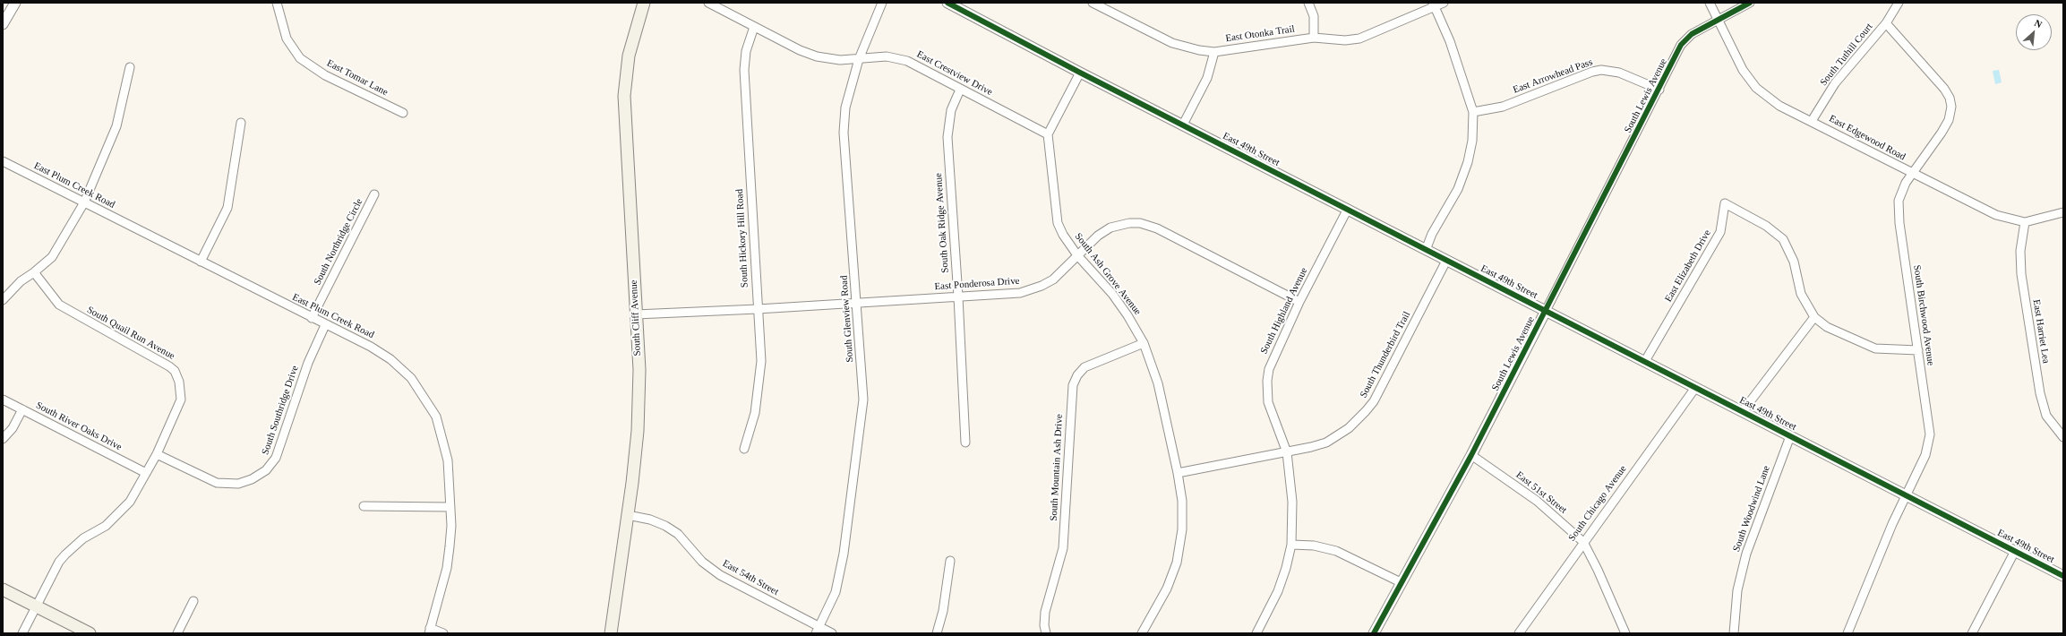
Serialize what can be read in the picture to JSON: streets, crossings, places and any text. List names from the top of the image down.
{
  "streets": {
    "main road": ["South Cliff Avenue"],
    "street": [
      "East Otonka Trail",
      "South Tuthill Court",
      "East Crestview Drive",
      "East Arrowhead Pass",
      "East Tomar Lane",
      "South Lewis Avenue",
      "East Edgewood Road",
      "East 49th Street",
      "East Plum Creek Road",
      "South Oak Ridge Avenue",
      "South Hickory Hill Road",
      "South Northridge Circle",
      "East Elizabeth Drive",
      "South Ash Grove Avenue",
      "East Ponderosa Drive",
      "South Highland Avenue",
      "South Birchwood Avenue",
      "South Glenview Road",
      "East Harriet Lea",
      "South Quail Run Avenue",
      "South Thunderbird Trail",
      "South Southridge Drive",
      "South River Oaks Drive",
      "South Mountain Ash Drive",
      "East 51st Street",
      "South Chicago Avenue",
      "South Woodwind Lane",
      "East 54th Street"
    ]
  },
  "crossings": [
    ["South Tuthill Court", "East Edgewood Road"],
    ["South Tuthill Court", "South Birchwood Avenue"],
    ["East Crestview Drive", "South Oak Ridge Avenue"],
    ["East Crestview Drive", "South Hickory Hill Road"],
    ["East Crestview Drive", "South Ash Grove Avenue"],
    ["East Crestview Drive", "South Glenview Road"],
    ["East Arrowhead Pass", "South Lewis Avenue"],
    ["South Lewis Avenue", "East Edgewood Road"],
    ["South Lewis Avenue", "East 49th Street"],
    ["South Lewis Avenue", "East 51st Street"],
    ["East Edgewood Road", "South Birchwood Avenue"],
    ["East Edgewood Road", "East Harriet Lea"],
    ["East 49th Street", "East Elizabeth Drive"],
    ["East 49th Street", "South Highland Avenue"],
    ["East 49th Street", "South Birchwood Avenue"],
    ["East 49th Street", "South Thunderbird Trail"],
    ["East 49th Street", "South Chicago Avenue"],
    ["East 49th Street", "South Woodwind Lane"],
    ["East Plum Creek Road", "South Northridge Circle"],
    ["East Plum Creek Road", "South Southridge Drive"],
    ["South Oak Ridge Avenue", "East Ponderosa Drive"],
    ["South Hickory Hill Road", "East Ponderosa Drive"],
    ["East Elizabeth Drive", "South Birchwood Avenue"],
    ["South Ash Grove Avenue", "East Ponderosa Drive"],
    ["South Ash Grove Avenue", "South Thunderbird Trail"],
    ["South Ash Grove Avenue", "South Mountain Ash Drive"],
    ["East Ponderosa Drive", "South Highland Avenue"],
    ["East Ponderosa Drive", "South Cliff Avenue"],
    ["East Ponderosa Drive", "South Glenview Road"],
    ["South Highland Avenue", "South Thunderbird Trail"],
    ["South Cliff Avenue", "East 54th Street"],
    ["South Glenview Road", "East 54th Street"],
    ["South Quail Run Avenue", "South Southridge Drive"],
    ["South Quail Run Avenue", "South River Oaks Drive"],
    ["East 51st Street", "South Chicago Avenue"]
  ],
  "north": "top right"
}
